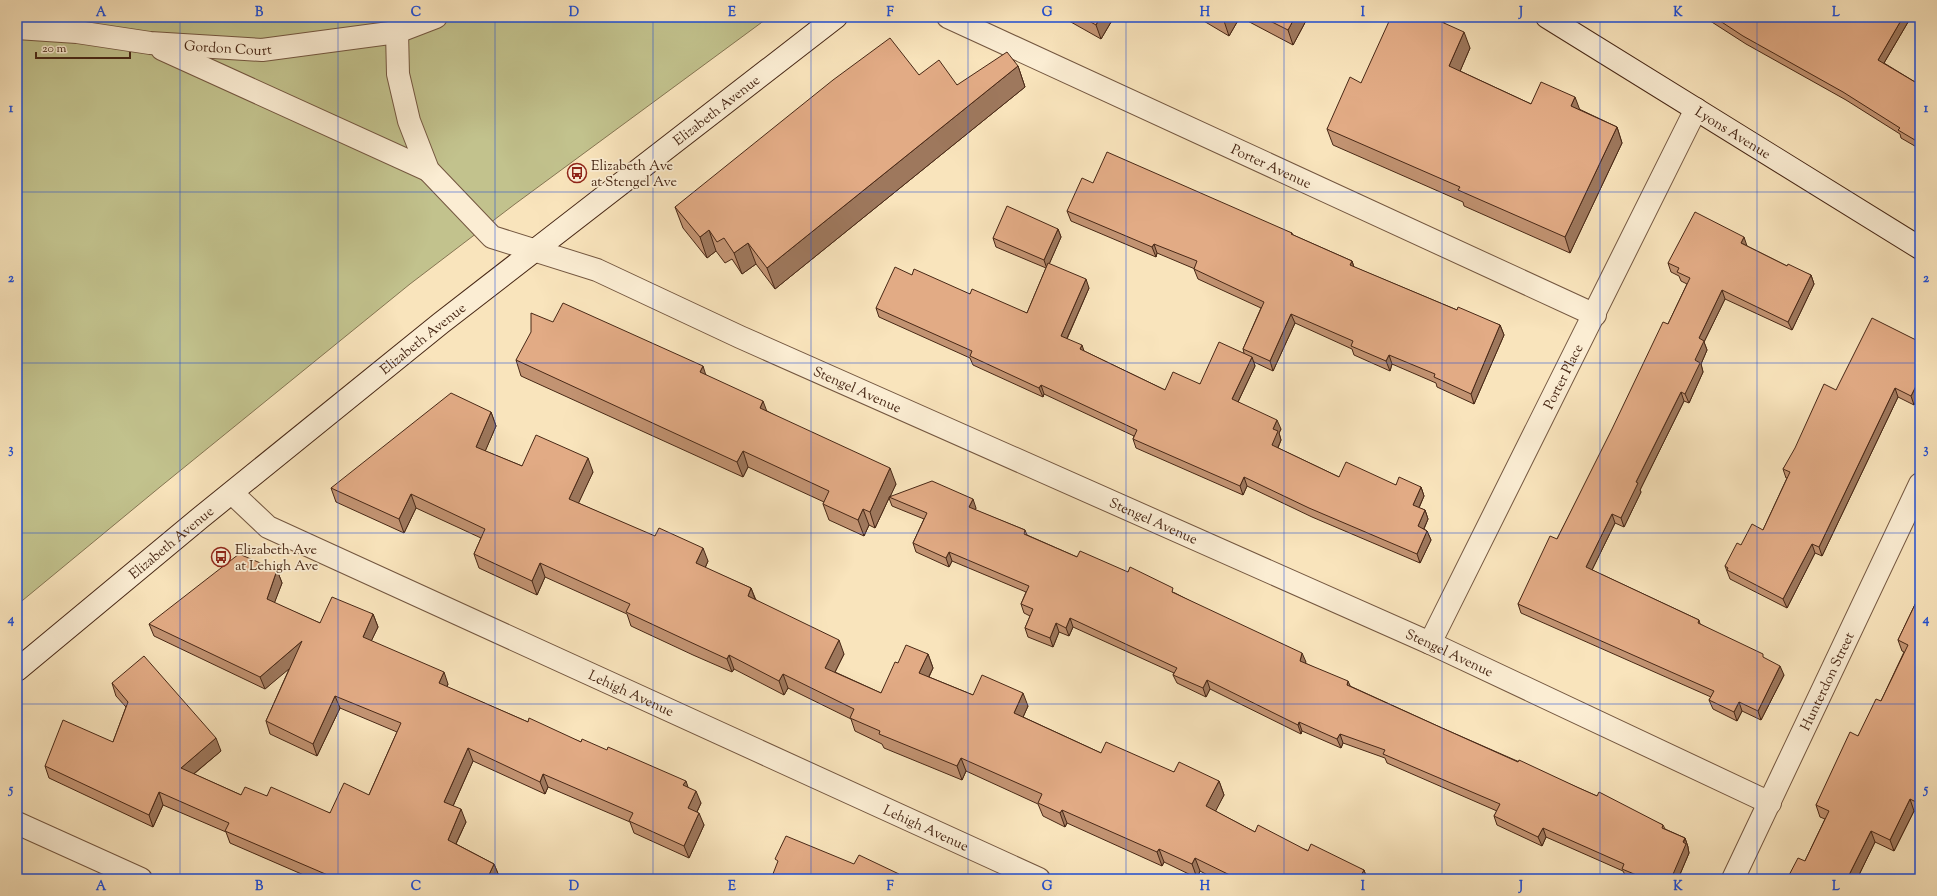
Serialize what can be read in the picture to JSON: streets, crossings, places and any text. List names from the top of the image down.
{
  "streets": {
    "street": [
      "Gordon Court",
      "Elizabeth Avenue",
      "Lyons Avenue",
      "Porter Avenue",
      "Porter Place",
      "Stengel Avenue",
      "Hunterdon Street",
      "Lehigh Avenue"
    ]
  },
  "crossings": [
    ["Elizabeth Avenue", "Stengel Avenue"],
    ["Elizabeth Avenue", "Lehigh Avenue"],
    ["Lyons Avenue", "Porter Place"],
    ["Porter Avenue", "Porter Place"],
    ["Porter Place", "Stengel Avenue"],
    ["Stengel Avenue", "Hunterdon Street"]
  ],
  "places": {
    "bus stop": ["Elizabeth Ave at Stengel Ave", "Elizabeth Ave at Lehigh Ave"]
  },
  "scale_bar": "20 m",
  "grid": {
    "columns": [
      "A",
      "B",
      "C",
      "D",
      "E",
      "F",
      "G",
      "H",
      "I",
      "J",
      "K",
      "L"
    ],
    "rows": [
      "1",
      "2",
      "3",
      "4",
      "5"
    ]
  }
}
